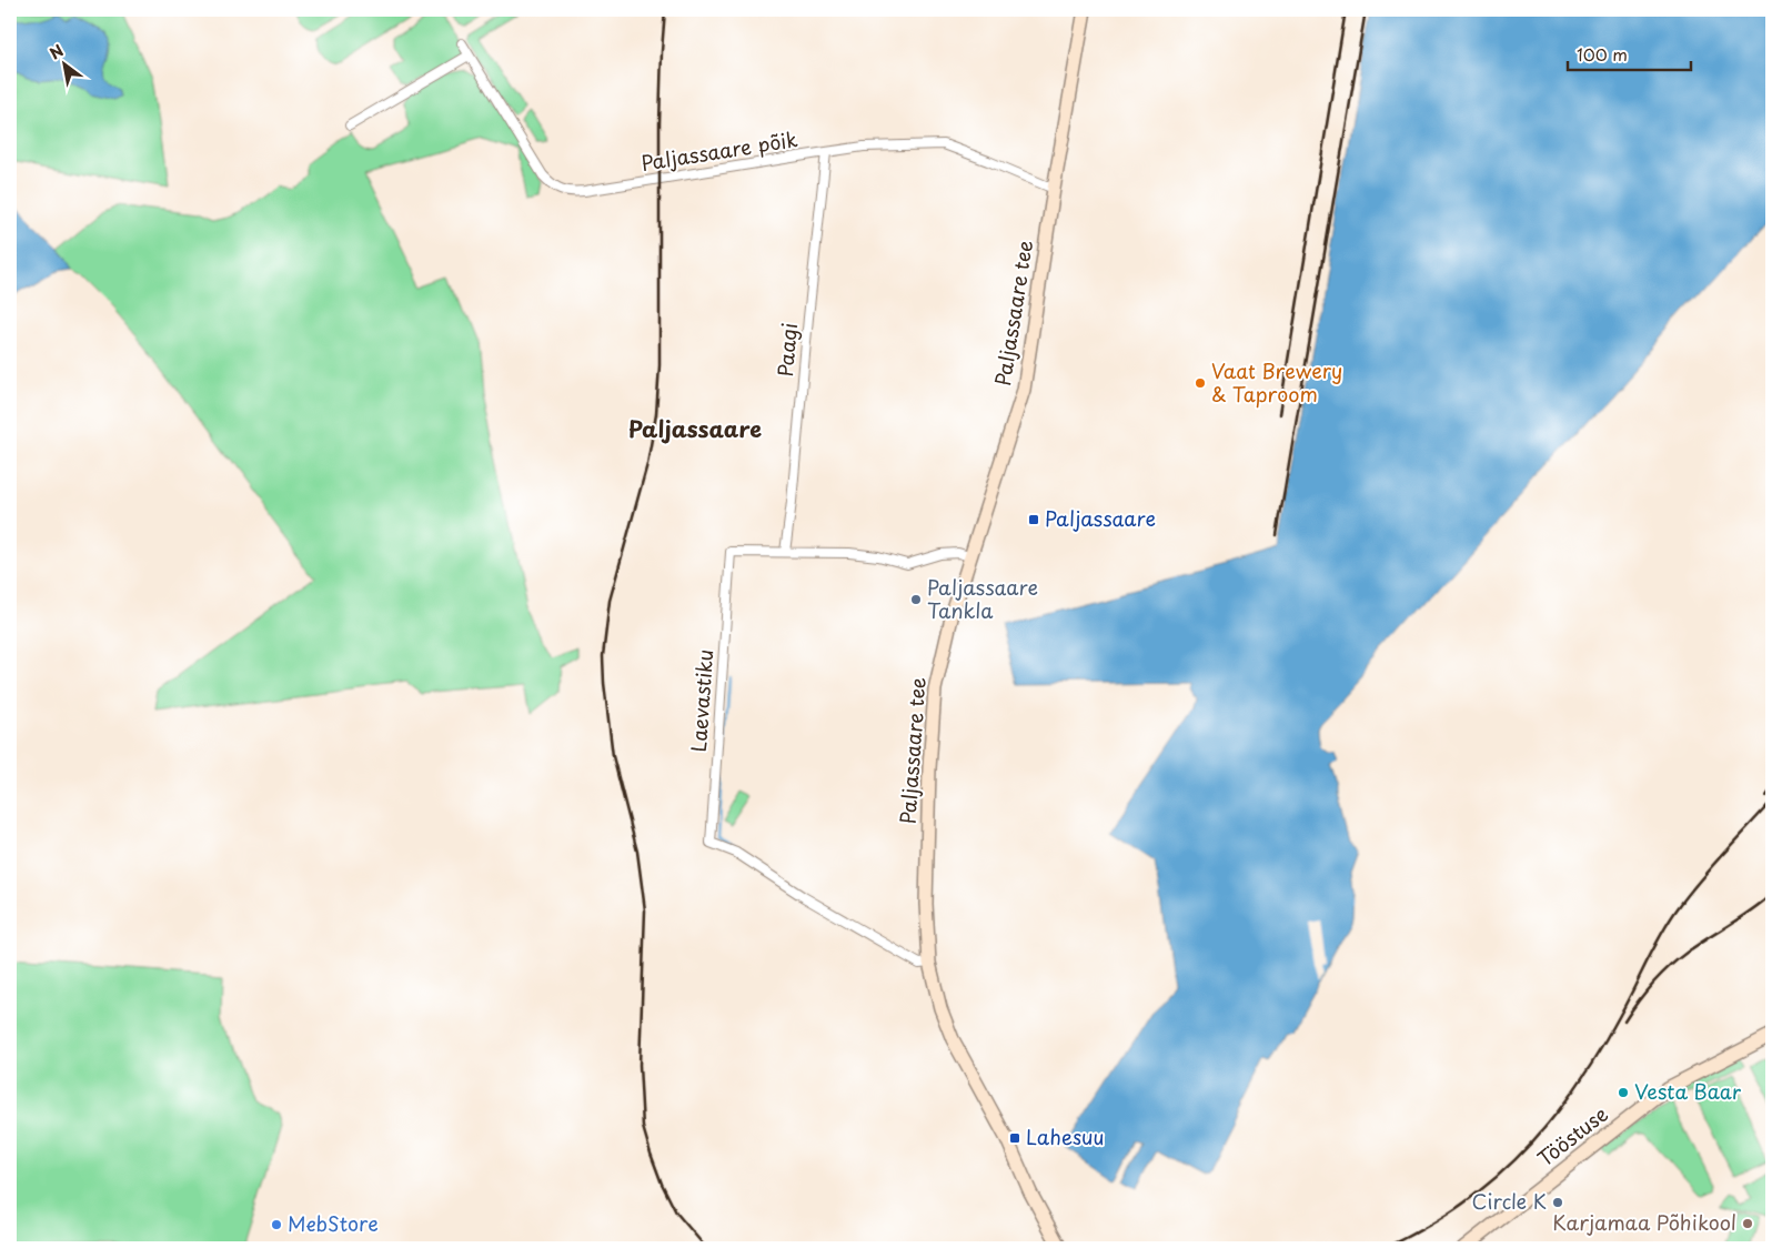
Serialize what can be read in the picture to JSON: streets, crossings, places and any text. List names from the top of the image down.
{
  "streets": {
    "street": [
      "Paljassaare põik",
      "Paljassaare tee",
      "Paagi",
      "Laevastiku",
      "Tööstuse"
    ]
  },
  "crossings": [
    ["Paljassaare põik", "Paljassaare tee"],
    ["Paljassaare põik", "Paagi"],
    ["Paljassaare tee", "Laevastiku"],
    ["Paagi", "Laevastiku"]
  ],
  "districts": ["Paljassaare"],
  "places": {
    "other": [
      "Vaat Brewery & Taproom",
      "Paljassaare Tankla",
      "Vesta Baar",
      "Circle K",
      "Karjamaa Põhikool",
      "MebStore"
    ],
    "transit": ["Paljassaare", "Lahesuu"]
  },
  "scale_bar": "100 m",
  "north": "top left"
}
